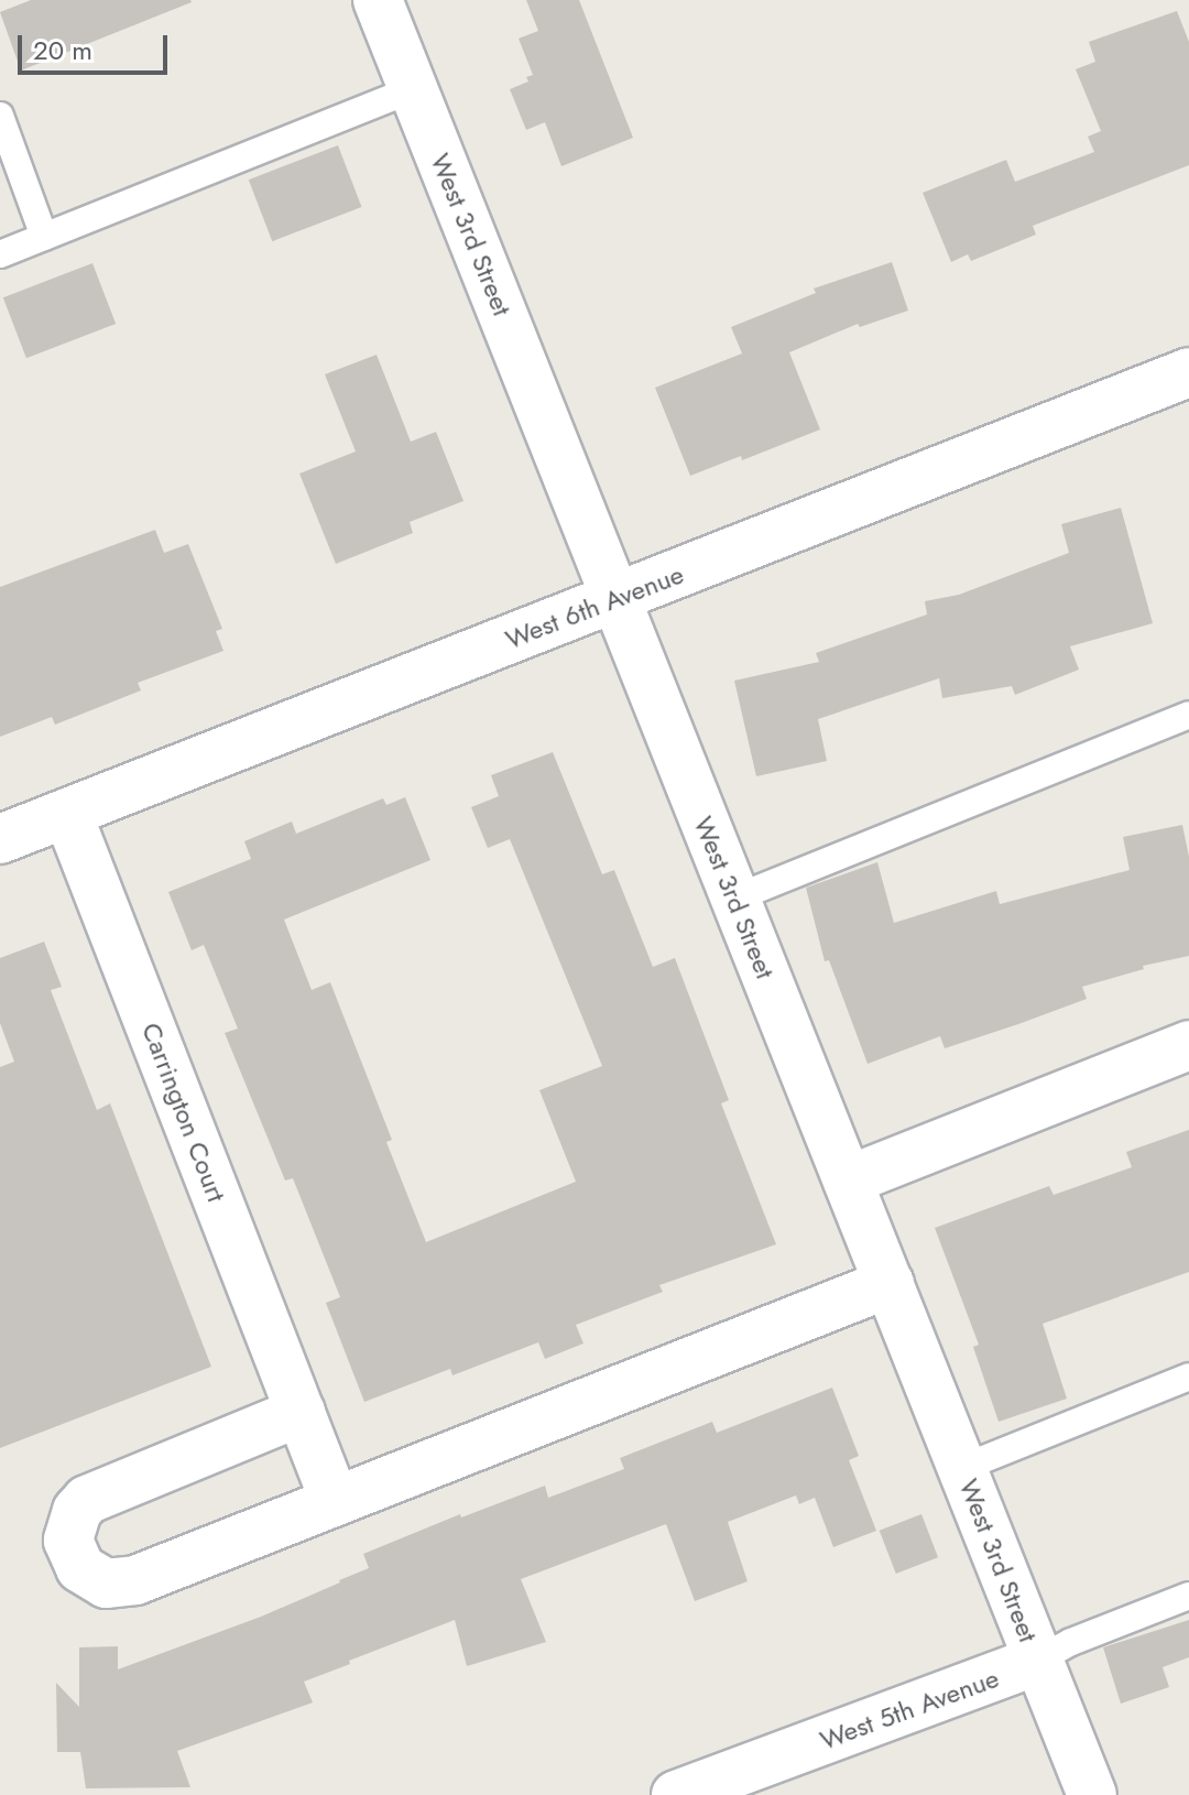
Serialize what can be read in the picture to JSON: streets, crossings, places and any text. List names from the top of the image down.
{
  "streets": {
    "street": [
      "West 3rd Street",
      "West 6th Avenue",
      "Carrington Court",
      "West 5th Avenue"
    ]
  },
  "crossings": [
    ["West 3rd Street", "West 6th Avenue"],
    ["West 3rd Street", "West 5th Avenue"],
    ["West 6th Avenue", "Carrington Court"]
  ],
  "scale_bar": "20 m"
}
